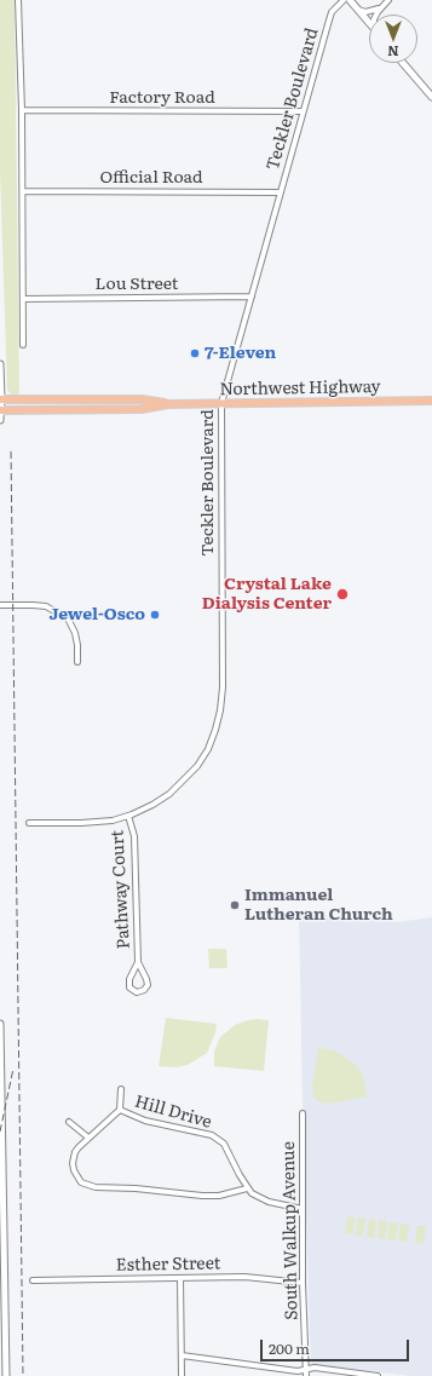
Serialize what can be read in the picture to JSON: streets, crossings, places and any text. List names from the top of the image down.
{
  "streets": {
    "main road": ["Northwest Highway"],
    "street": [
      "Factory Road",
      "Teckler Boulevard",
      "Official Road",
      "Lou Street",
      "Pathway Court",
      "Hill Drive",
      "South Walkup Avenue",
      "Esther Street"
    ]
  },
  "crossings": [
    ["Factory Road", "Teckler Boulevard"],
    ["Teckler Boulevard", "Official Road"],
    ["Teckler Boulevard", "Lou Street"],
    ["Teckler Boulevard", "Northwest Highway"],
    ["Teckler Boulevard", "Pathway Court"],
    ["Hill Drive", "South Walkup Avenue"],
    ["South Walkup Avenue", "Esther Street"]
  ],
  "places": [
    "7-Eleven",
    "Crystal Lake Dialysis Center",
    "Jewel-Osco",
    "Immanuel Lutheran Church"
  ],
  "scale_bar": "200 m",
  "north": "bottom"
}
